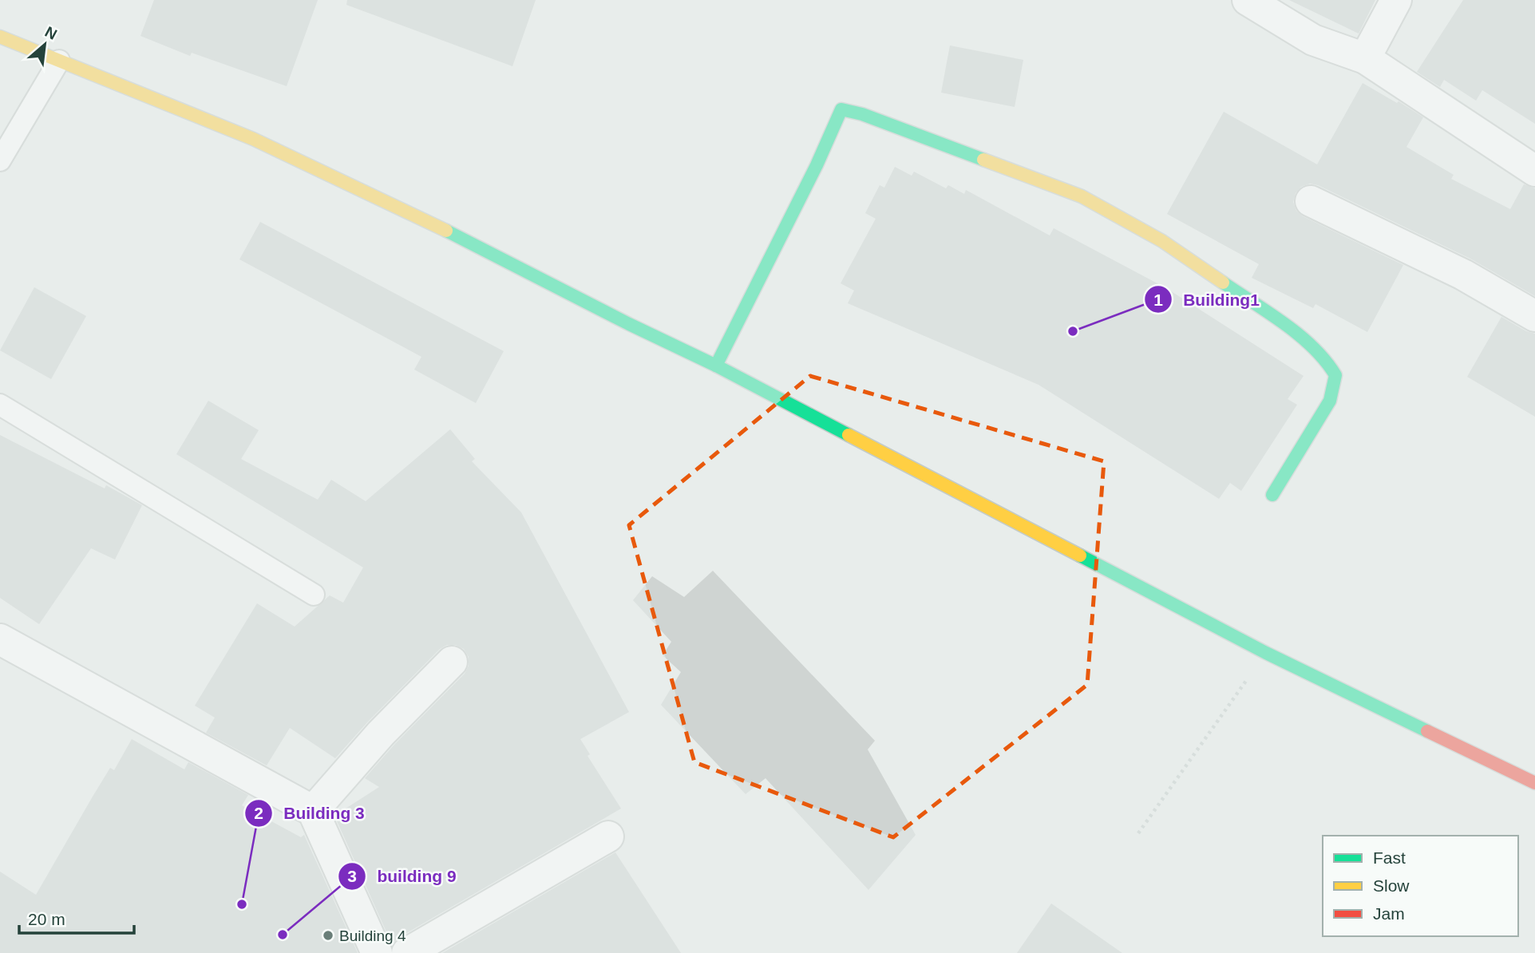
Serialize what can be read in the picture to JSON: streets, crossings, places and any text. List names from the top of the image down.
{
  "places": [
    "Building1",
    "Building 3",
    "building 9",
    "Building 4"
  ],
  "legend": ["Fast", "Slow", "Jam"],
  "scale_bar": "20 m",
  "north": "top right"
}
